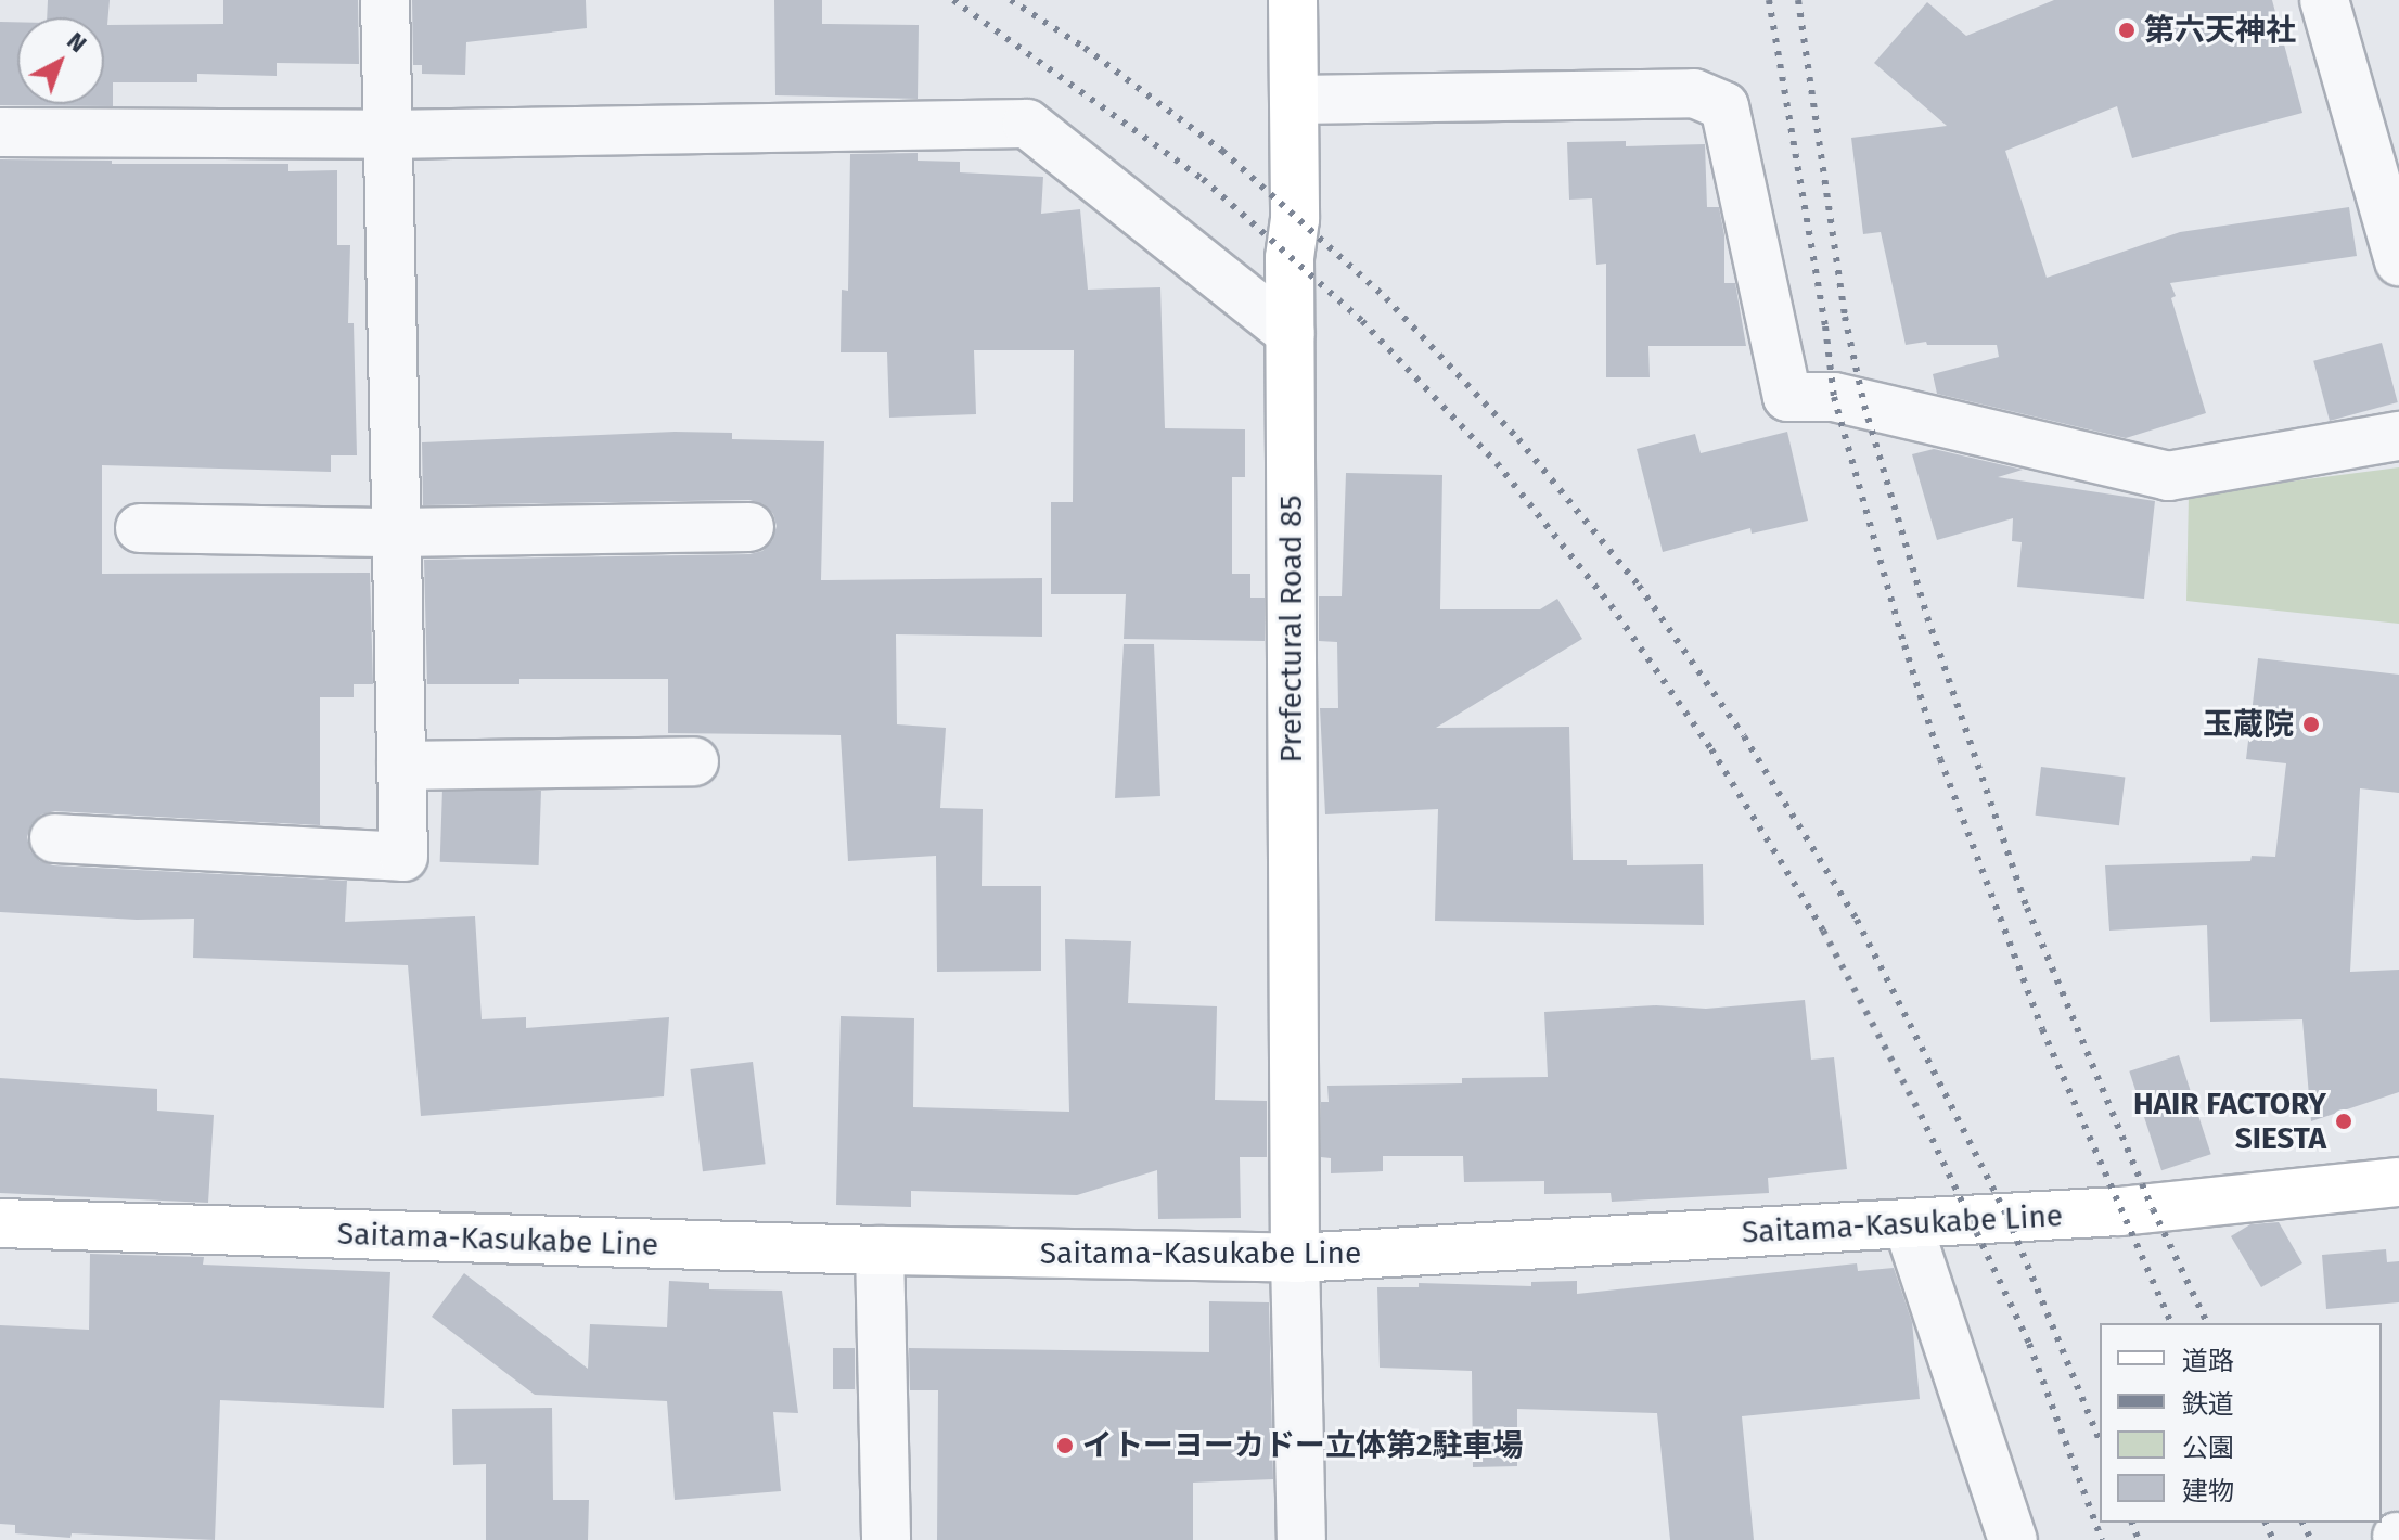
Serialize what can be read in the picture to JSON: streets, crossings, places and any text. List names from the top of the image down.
{
  "streets": {
    "main road": ["Prefectural Road 85", "Saitama-Kasukabe Line"]
  },
  "crossings": [
    ["Prefectural Road 85", "Saitama-Kasukabe Line"]
  ],
  "places": [
    "第六天神社",
    "玉蔵院",
    "HAIR FACTORY SIESTA",
    "イトーヨーカドー立体第2駐車場"
  ],
  "legend": [
    "道路",
    "鉄道",
    "公園",
    "建物"
  ],
  "north": "top right"
}
